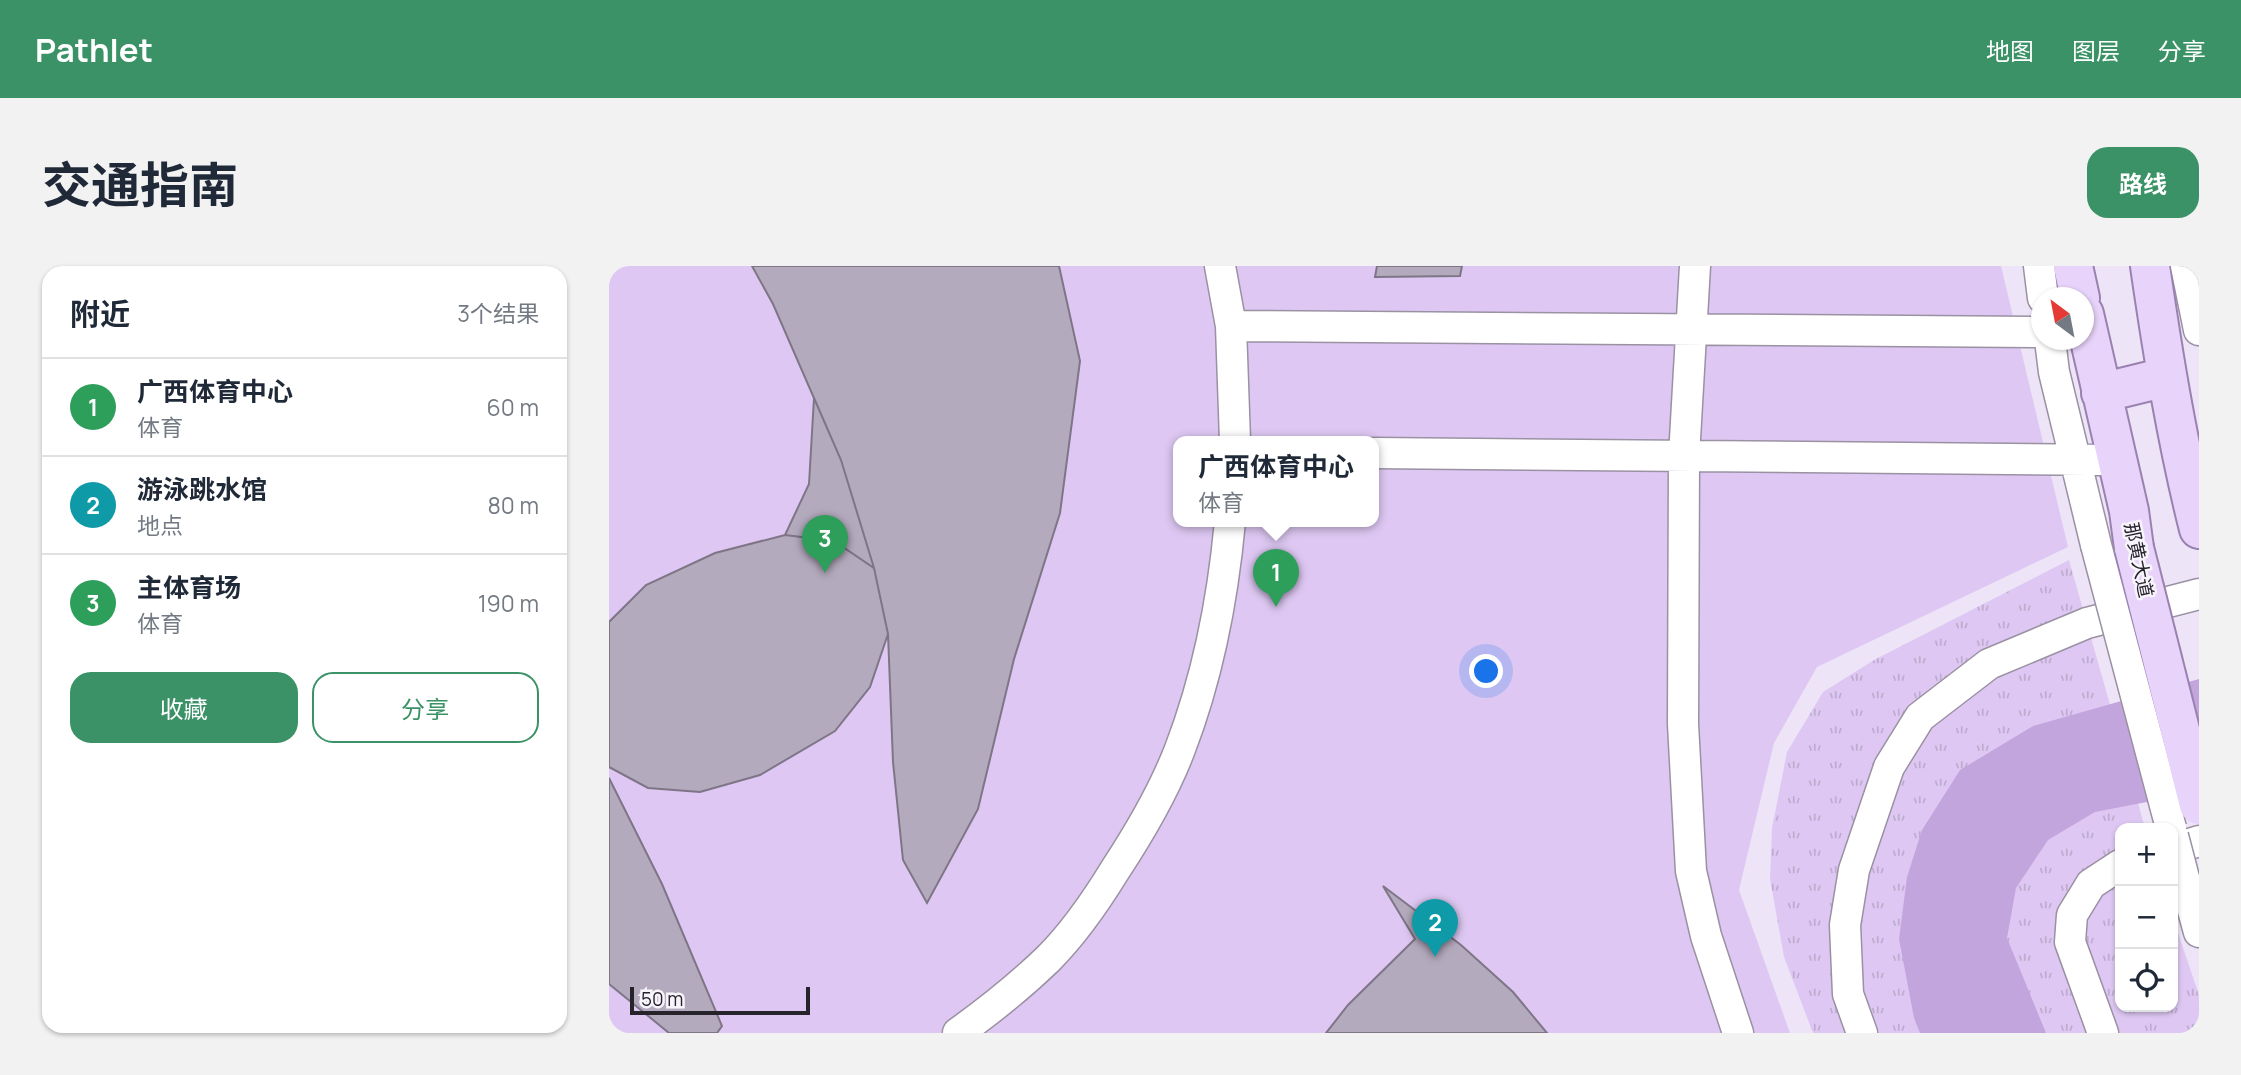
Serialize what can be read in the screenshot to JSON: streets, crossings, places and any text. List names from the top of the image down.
{
  "streets": {
    "main road": ["那黄大道"]
  },
  "scale_bar": "50 m",
  "north": "top left",
  "page": {
    "header": "Pathlet",
    "nav": ["地图", "图层", "分享"],
    "title": "交通指南",
    "buttons": [
      "路线",
      ["收藏", "分享"]
    ],
    "heading": ["附近", "3个结果"],
    "list": [
      {
        "mark": "1",
        "name": "广西体育中心",
        "note": "体育",
        "value": "60 m"
      },
      {
        "mark": "2",
        "name": "游泳跳水馆",
        "note": "地点",
        "value": "80 m"
      },
      {
        "mark": "3",
        "name": "主体育场",
        "note": "体育",
        "value": "190 m"
      }
    ],
    "popup": ["广西体育中心", "体育"],
    "pins": ["3", "1", "2"],
    "map_buttons": ["+", "−"],
    "scale": "50 m"
  }
}
